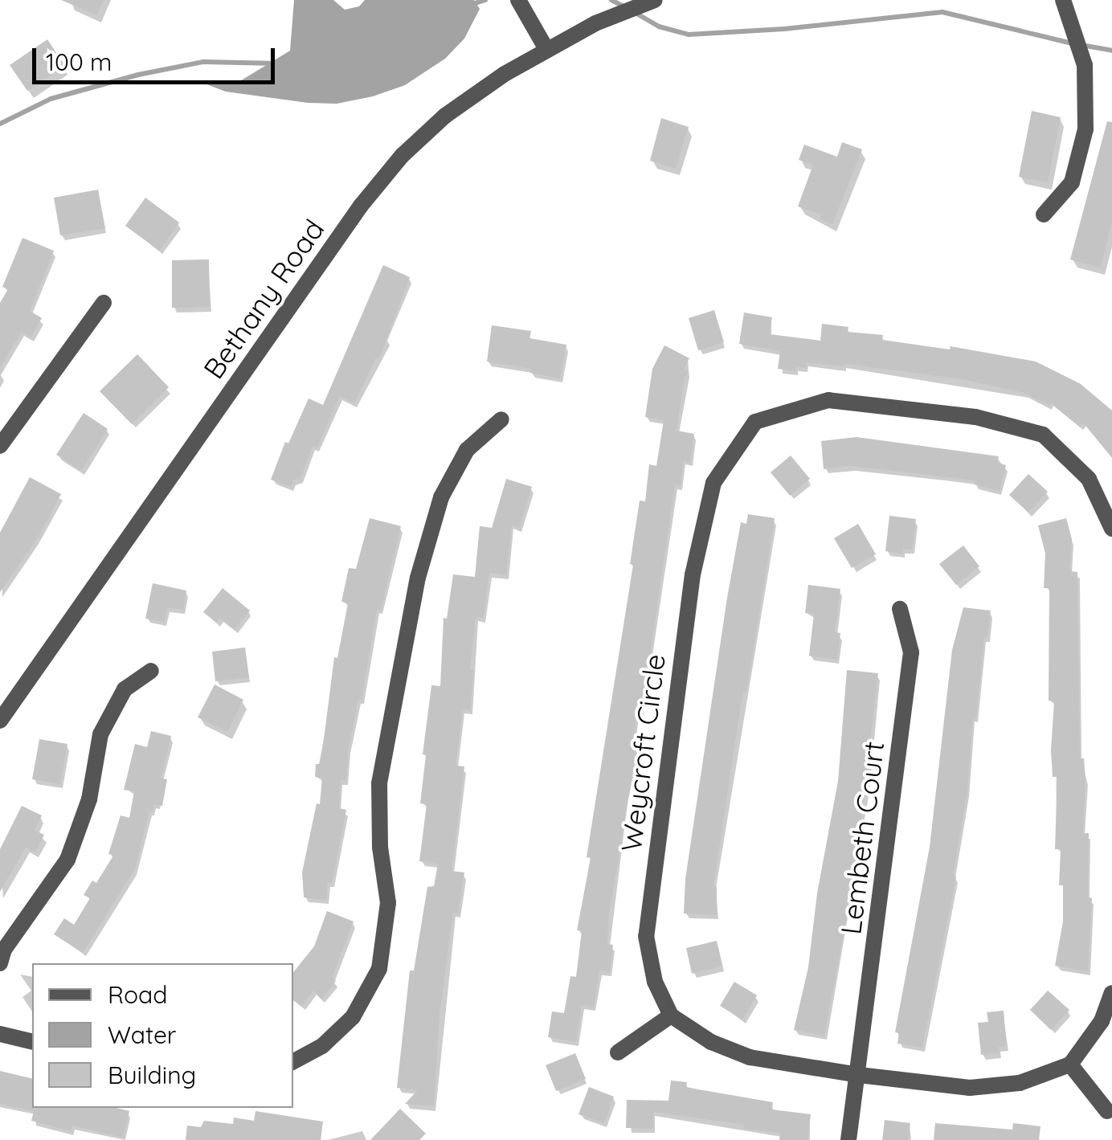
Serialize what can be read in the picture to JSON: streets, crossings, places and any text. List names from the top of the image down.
{
  "streets": {
    "street": ["Bethany Road", "Weycroft Circle", "Lembeth Court"]
  },
  "legend": ["Road", "Water", "Building"],
  "scale_bar": "100 m"
}
